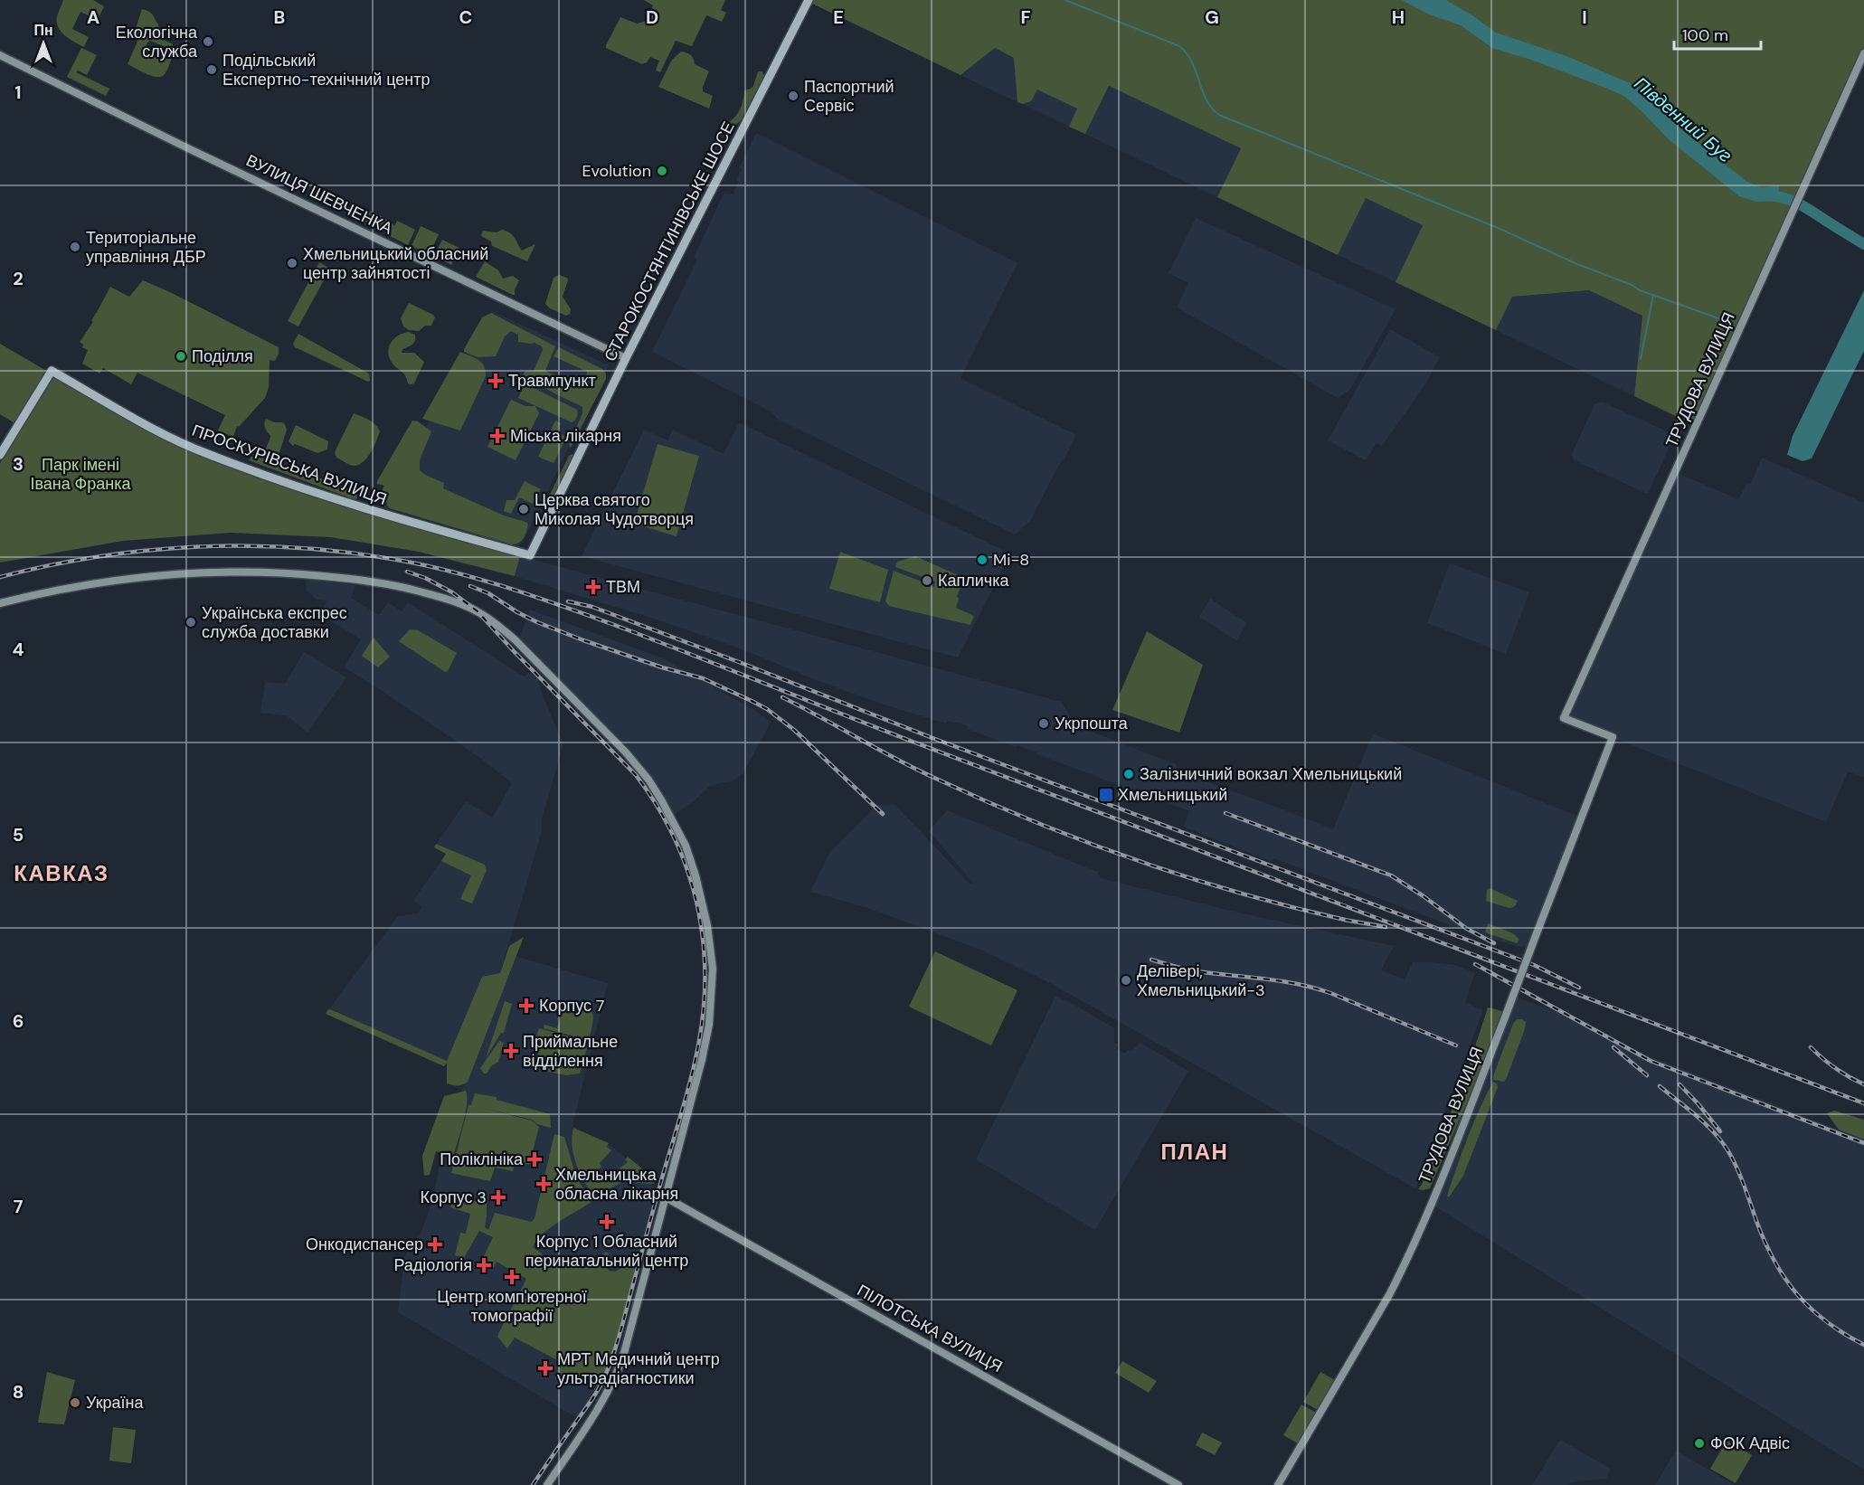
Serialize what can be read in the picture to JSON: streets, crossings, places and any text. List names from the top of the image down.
{
  "streets": {
    "main road": [
      "ВУЛИЦЯ ШЕВЧЕНКА",
      "СТАРОКОСТЯНТИНІВСЬКЕ ШОСЕ",
      "ТРУДОВА ВУЛИЦЯ",
      "ПРОСКУРІВСЬКА ВУЛИЦЯ",
      "ПІЛОТСЬКА ВУЛИЦЯ"
    ]
  },
  "crossings": [
    ["ВУЛИЦЯ ШЕВЧЕНКА", "СТАРОКОСТЯНТИНІВСЬКЕ ШОСЕ"],
    ["СТАРОКОСТЯНТИНІВСЬКЕ ШОСЕ", "ПРОСКУРІВСЬКА ВУЛИЦЯ"]
  ],
  "districts": ["КАВКАЗ", "ПЛАН"],
  "water": ["Південний Буг"],
  "parks": ["Парк імені Івана Франка"],
  "places": {
    "other": [
      "Екологічна служба",
      "Подільський Експертно-технічний центр",
      "Паспортний Сервіс",
      "Evolution",
      "Територіальне управління ДБР",
      "Хмельницький обласний центр зайнятості",
      "Поділля",
      "Церква святого Миколая Чудотворця",
      "Mi-8",
      "Капличка",
      "Українська експрес служба доставки",
      "Укрпошта",
      "Залізничний вокзал Хмельницький",
      "Делівері, Хмельницький-3",
      "Україна",
      "ФОК Адвіс"
    ],
    "health": [
      "Травмпункт",
      "Міська лікарня",
      "ТВМ",
      "Корпус 7",
      "Приймальне відділення",
      "Поліклініка",
      "Хмельницька обласна лікарня",
      "Корпус 3",
      "Корпус 1 Обласний перинатальний центр",
      "Онкодиспансер",
      "Радіологія",
      "Центр комп'ютерної томографії",
      "МРТ Медичний центр ультрадіагностики"
    ],
    "transit": ["Хмельницький"]
  },
  "scale_bar": "100 m",
  "north": "top",
  "grid": {
    "columns": [
      "A",
      "B",
      "C",
      "D",
      "E",
      "F",
      "G",
      "H",
      "I"
    ],
    "rows": [
      "1",
      "2",
      "3",
      "4",
      "5",
      "6",
      "7",
      "8"
    ]
  }
}
